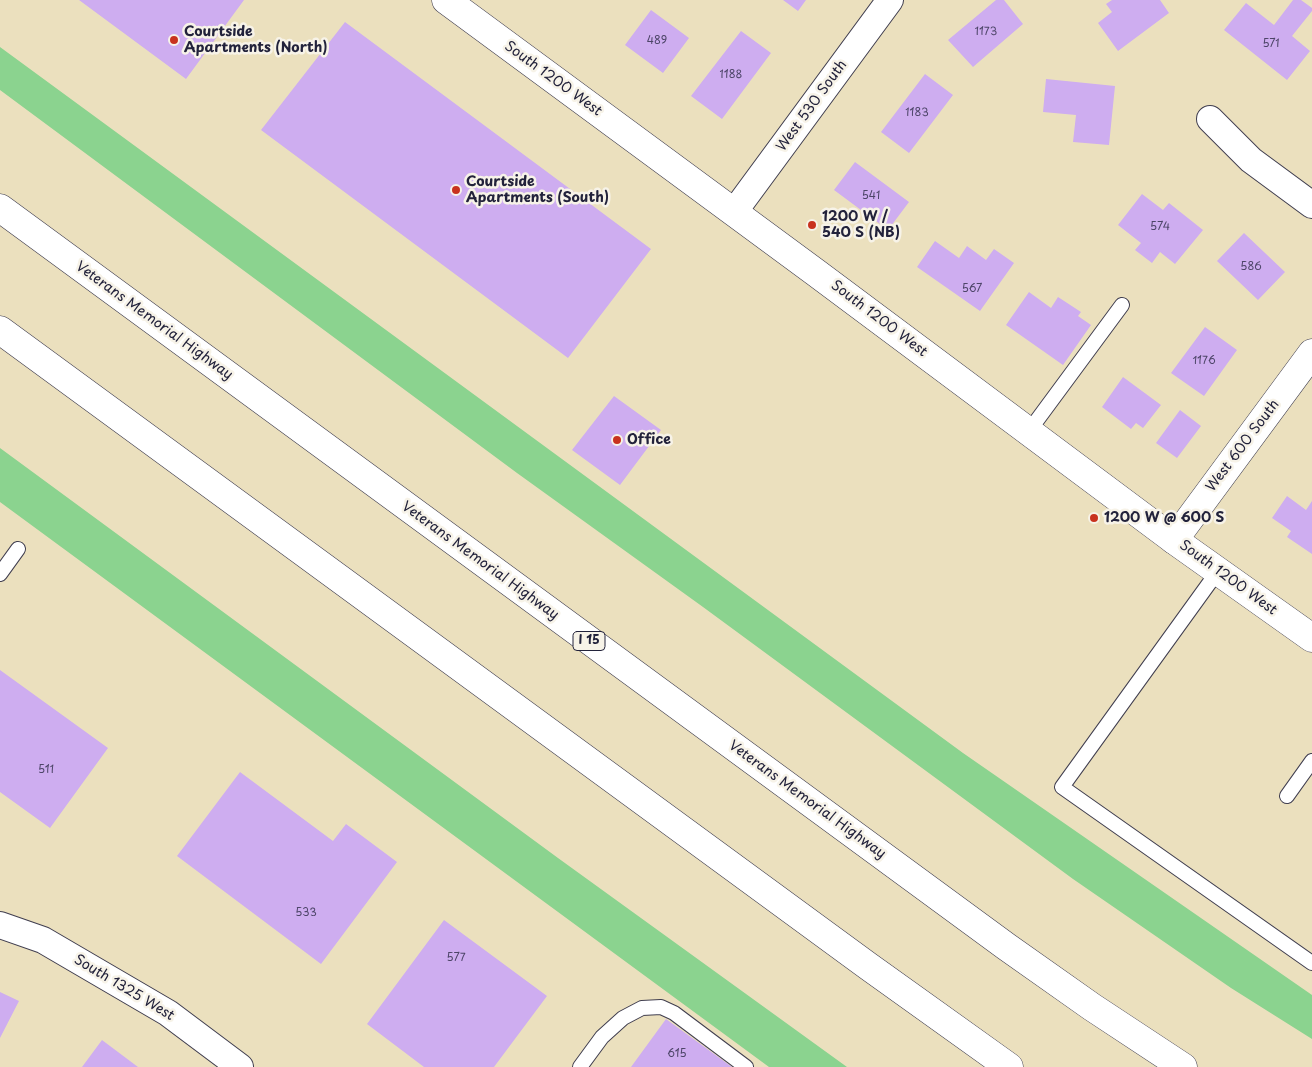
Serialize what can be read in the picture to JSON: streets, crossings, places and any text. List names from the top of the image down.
{
  "streets": {
    "main road": [
      "South 1200 West",
      "Veterans Memorial Highway",
      "West 600 South",
      "I 15"
    ],
    "street": ["West 530 South", "South 1325 West"]
  },
  "crossings": [
    ["South 1200 West", "West 530 South"],
    ["South 1200 West", "West 600 South"]
  ],
  "places": [
    "Courtside Apartments (North)",
    "Courtside Apartments (South)",
    "1200 W / 540 S (NB)",
    "Office",
    "1200 W @ 600 S"
  ],
  "house_numbers": [
    "1173",
    "489",
    "571",
    "1188",
    "1183",
    "541",
    "574",
    "586",
    "567",
    "1176",
    "511",
    "533",
    "577",
    "615"
  ]
}
